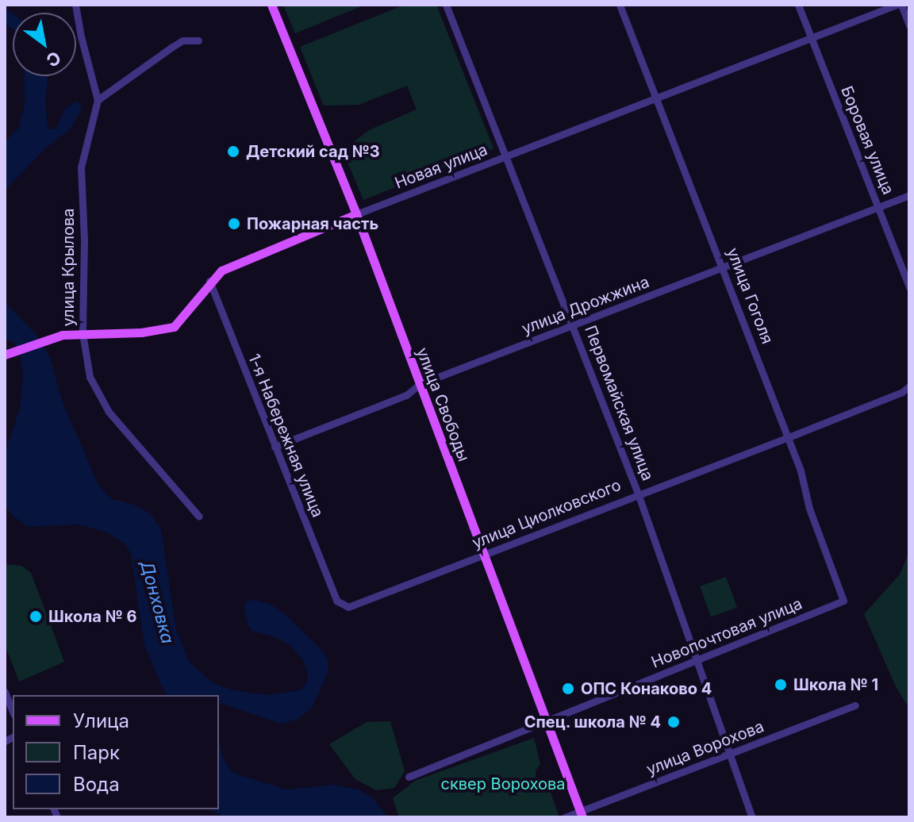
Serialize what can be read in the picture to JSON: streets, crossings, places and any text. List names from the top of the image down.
{
  "streets": {
    "main road": ["Новая улица", "улица Свободы"],
    "street": [
      "Боровая улица",
      "улица Крылова",
      "улица Гоголя",
      "улица Дрожжина",
      "Первомайская улица",
      "1-я Набережная улица",
      "улица Циолковского",
      "Новопочтовая улица",
      "улица Ворохова"
    ]
  },
  "crossings": [
    ["Боровая улица", "Новая улица"],
    ["Боровая улица", "улица Дрожжина"],
    ["Новая улица", "улица Крылова"],
    ["Новая улица", "улица Гоголя"],
    ["Новая улица", "Первомайская улица"],
    ["Новая улица", "улица Свободы"],
    ["Новая улица", "1-я Набережная улица"],
    ["улица Гоголя", "улица Дрожжина"],
    ["улица Гоголя", "улица Циолковского"],
    ["улица Гоголя", "Новопочтовая улица"],
    ["улица Дрожжина", "Первомайская улица"],
    ["улица Дрожжина", "улица Свободы"],
    ["улица Дрожжина", "1-я Набережная улица"],
    ["Первомайская улица", "улица Циолковского"],
    ["Первомайская улица", "Новопочтовая улица"],
    ["Первомайская улица", "улица Ворохова"],
    ["улица Свободы", "улица Циолковского"],
    ["улица Свободы", "Новопочтовая улица"],
    ["улица Свободы", "улица Ворохова"],
    ["1-я Набережная улица", "улица Циолковского"]
  ],
  "water": ["Донховка"],
  "parks": ["сквер Ворохова"],
  "places": [
    "Детский сад №3",
    "Пожарная часть",
    "Школа № 6",
    "Школа № 1",
    "ОПС Конаково 4",
    "Спец. школа № 4"
  ],
  "legend": ["Улица", "Парк", "Вода"],
  "north": "bottom right"
}
